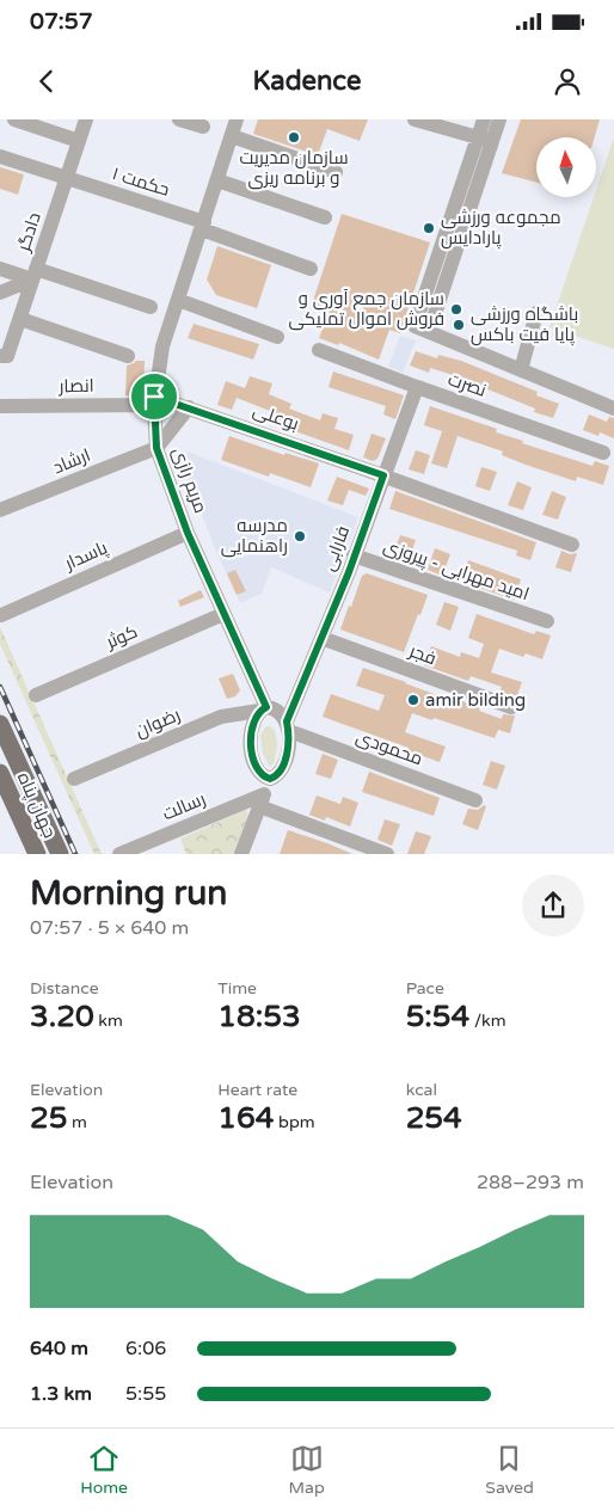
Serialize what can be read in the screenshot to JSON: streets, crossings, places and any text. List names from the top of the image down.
{
  "streets": {
    "main road": ["جهان پناه"],
    "street": [
      "حکمت ۱",
      "دادگر",
      "نصرت",
      "انصار",
      "بوعلی",
      "ارشاد",
      "مریم رازی",
      "فارابی",
      "پاسدار",
      "امید مهرابی - پیروزی",
      "کوثر",
      "فجر",
      "رضوان",
      "محمودی",
      "رسالت"
    ]
  },
  "crossings": [
    ["حکمت ۱", "دادگر"],
    ["حکمت ۱", "مریم رازی"],
    ["نصرت", "فارابی"],
    ["انصار", "بوعلی"],
    ["انصار", "مریم رازی"],
    ["بوعلی", "مریم رازی"],
    ["بوعلی", "فارابی"],
    ["ارشاد", "مریم رازی"],
    ["مریم رازی", "پاسدار"],
    ["مریم رازی", "کوثر"],
    ["مریم رازی", "رضوان"],
    ["مریم رازی", "محمودی"],
    ["فارابی", "امید مهرابی - پیروزی"],
    ["فارابی", "فجر"],
    ["فارابی", "محمودی"],
    ["رضوان", "محمودی"]
  ],
  "places": [
    "سازمان مدیریت و برنامه ریزی",
    "مجموعه ورزشی پارادایس",
    "سازمان جمع آوری و فروش اموال تملیکی",
    "باشگاه ورزشی پایا فیت باکس",
    "مدرسه راهنمایی",
    "amir bilding"
  ],
  "north": "top",
  "page": {
    "status": "07:57",
    "header": "Kadence",
    "heading": ["Morning run", "07:57 · 5 × 640 m"],
    "stats": [
      ["Distance", "3.20 km"],
      ["Time", "18:53"],
      ["Pace", "5:54 /km"],
      ["Elevation", "25 m"],
      ["Heart rate", "164 bpm"],
      ["kcal", "254"]
    ],
    "chart": ["Elevation", "288–293 m"],
    "list": [
      {
        "name": "640 m",
        "note": "6:06"
      },
      {
        "name": "1.3 km",
        "note": "5:55"
      }
    ],
    "tabs": ["Home", "Map", "Saved"]
  }
}
